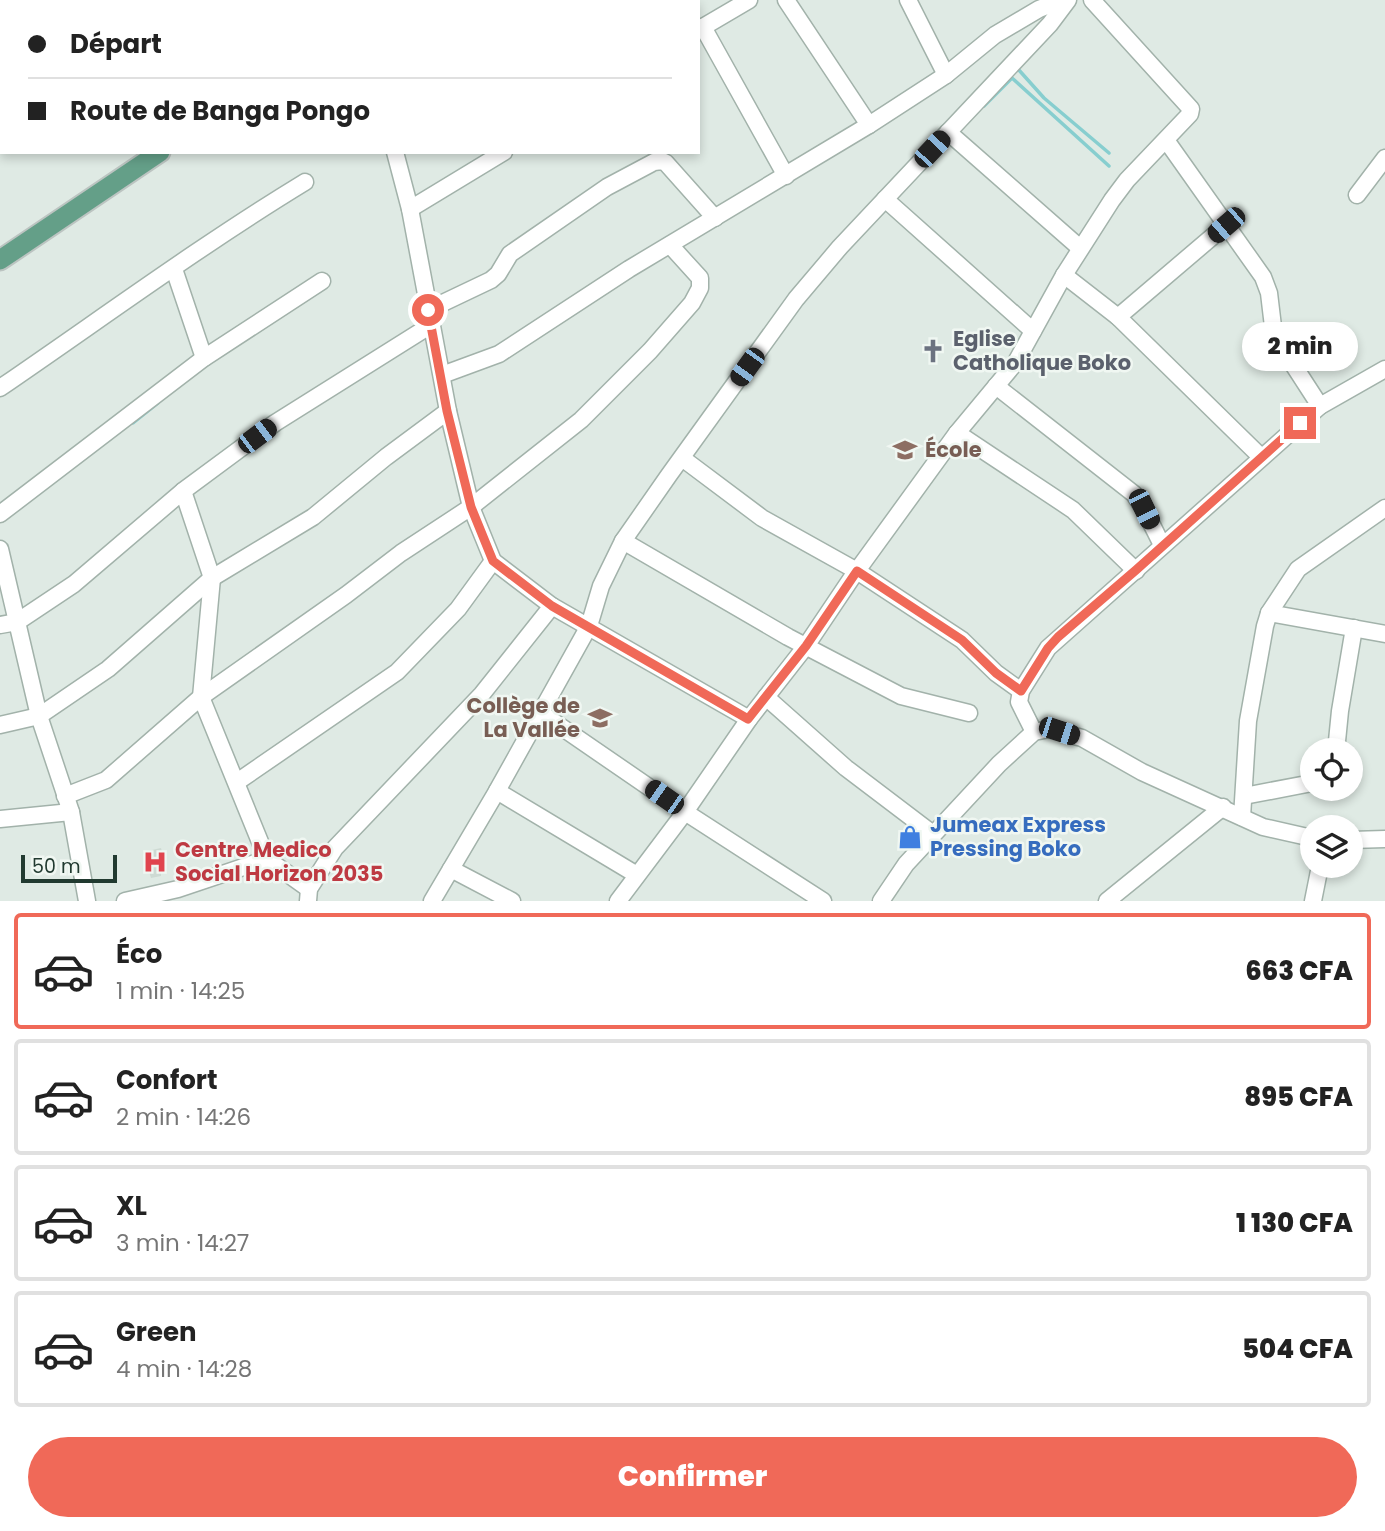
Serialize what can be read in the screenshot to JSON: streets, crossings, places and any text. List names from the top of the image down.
{
  "places": {
    "church": ["Eglise Catholique Boko"],
    "school or university": ["École", "Collège de La Vallée"],
    "shop": ["Jumeax Express Pressing Boko"],
    "hospital": ["Centre Medico Social Horizon 2035"]
  },
  "scale_bar": "50 m",
  "page": {
    "banner": ["Départ", "Route de Banga Pongo"],
    "bubble": "2 min",
    "scale": "50 m",
    "list": [
      {
        "name": "Éco",
        "note": "1 min · 14:25",
        "value": "663 CFA"
      },
      {
        "name": "Confort",
        "note": "2 min · 14:26",
        "value": "895 CFA"
      },
      {
        "name": "XL",
        "note": "3 min · 14:27",
        "value": "1 130 CFA"
      },
      {
        "name": "Green",
        "note": "4 min · 14:28",
        "value": "504 CFA"
      }
    ],
    "buttons": "Confirmer"
  }
}
